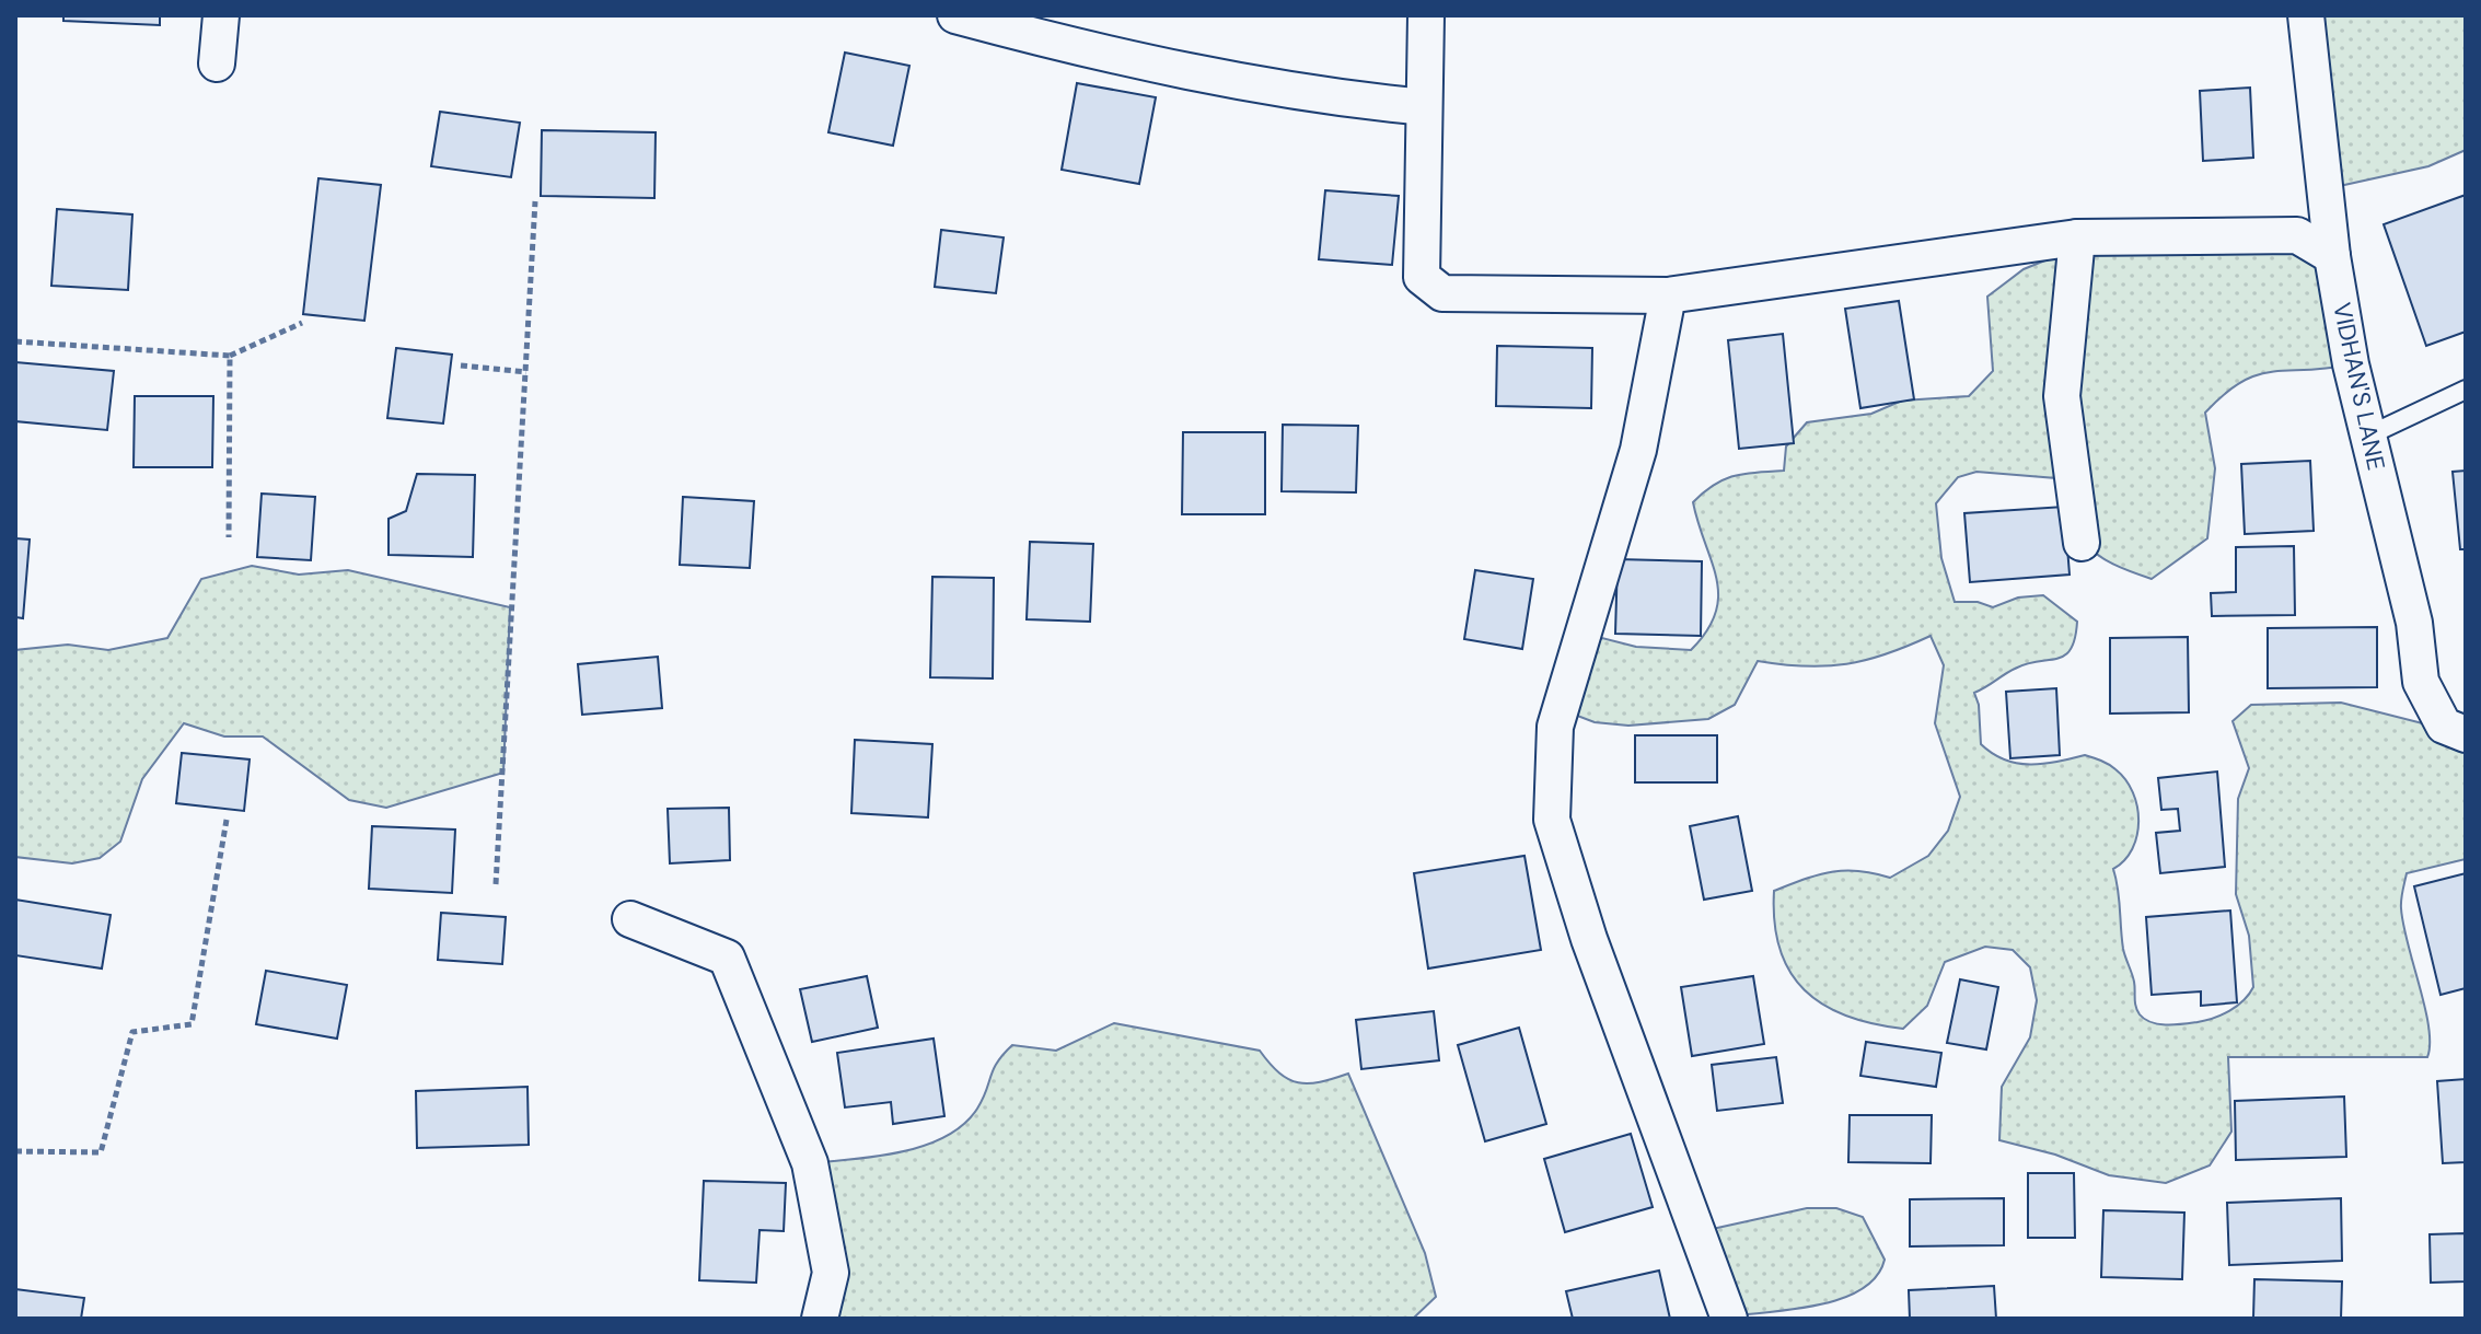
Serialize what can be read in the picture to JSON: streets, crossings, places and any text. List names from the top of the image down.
{
  "streets": {
    "street": ["VIDHAN'S LANE"]
  }
}
